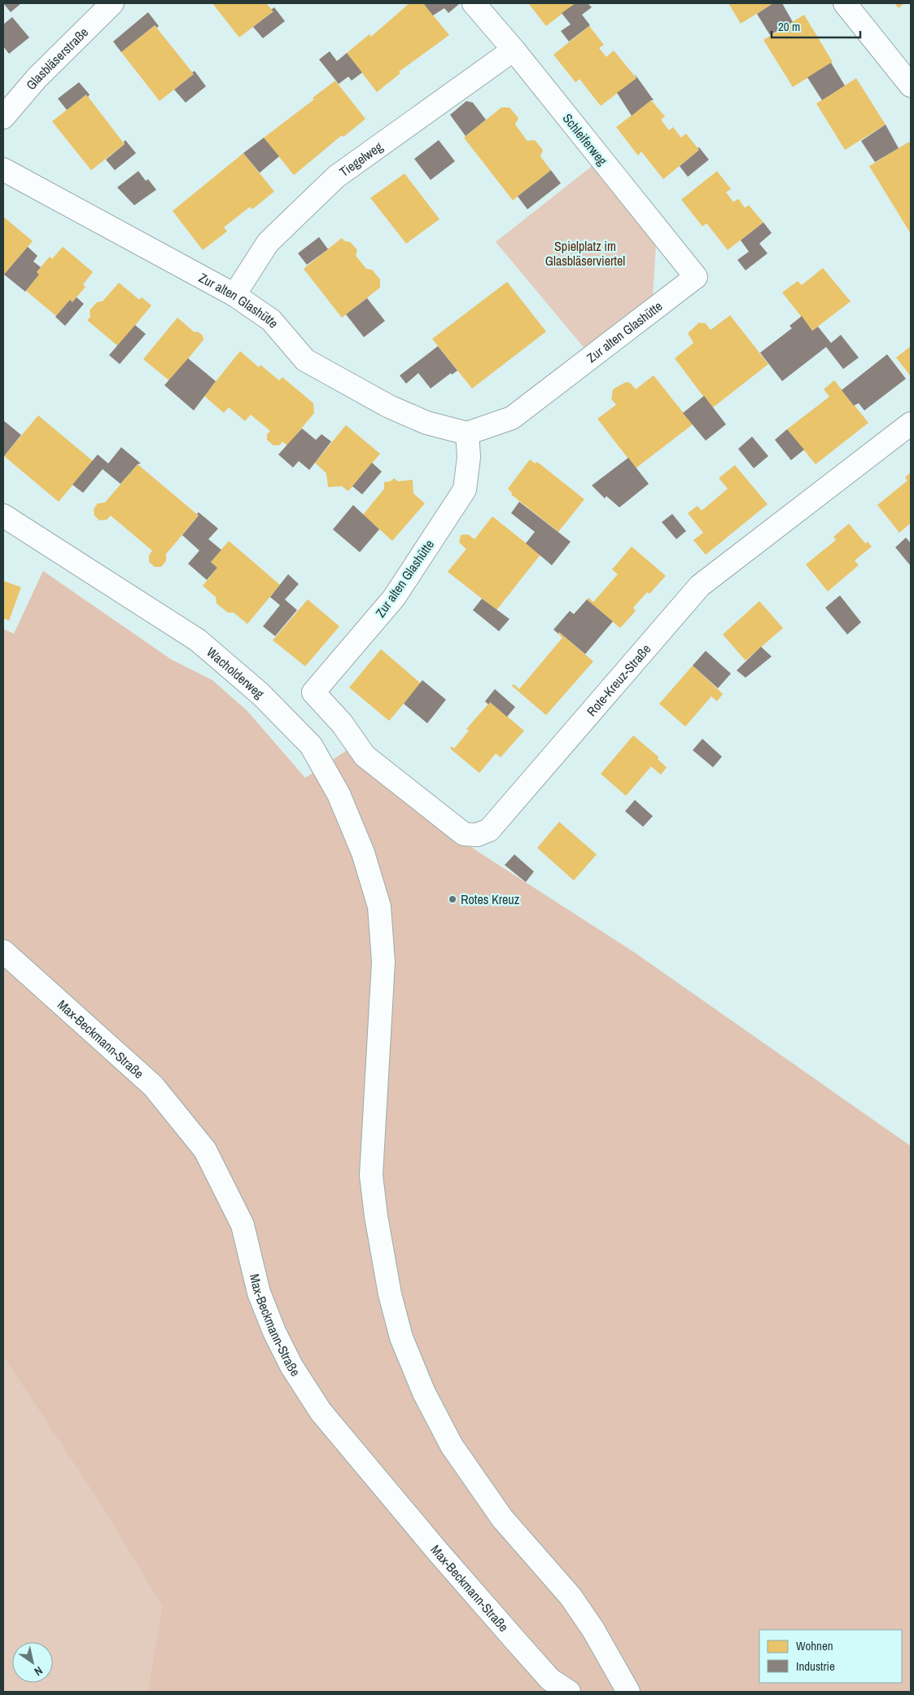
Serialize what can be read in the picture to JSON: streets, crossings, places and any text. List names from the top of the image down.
{
  "streets": {
    "street": [
      "Glasbläserstraße",
      "Schleiferweg",
      "Tiegelweg",
      "Zur alten Glashütte",
      "Wacholderweg",
      "Rote-Kreuz-Straße",
      "Max-Beckmann-Straße"
    ]
  },
  "crossings": [
    ["Schleiferweg", "Tiegelweg"],
    ["Schleiferweg", "Zur alten Glashütte"],
    ["Tiegelweg", "Zur alten Glashütte"],
    ["Zur alten Glashütte", "Rote-Kreuz-Straße"]
  ],
  "parks": ["Spielplatz im Glasbläserviertel"],
  "places": ["Rotes Kreuz"],
  "legend": ["Wohnen", "Industrie"],
  "scale_bar": "20 m",
  "north": "bottom right"
}
